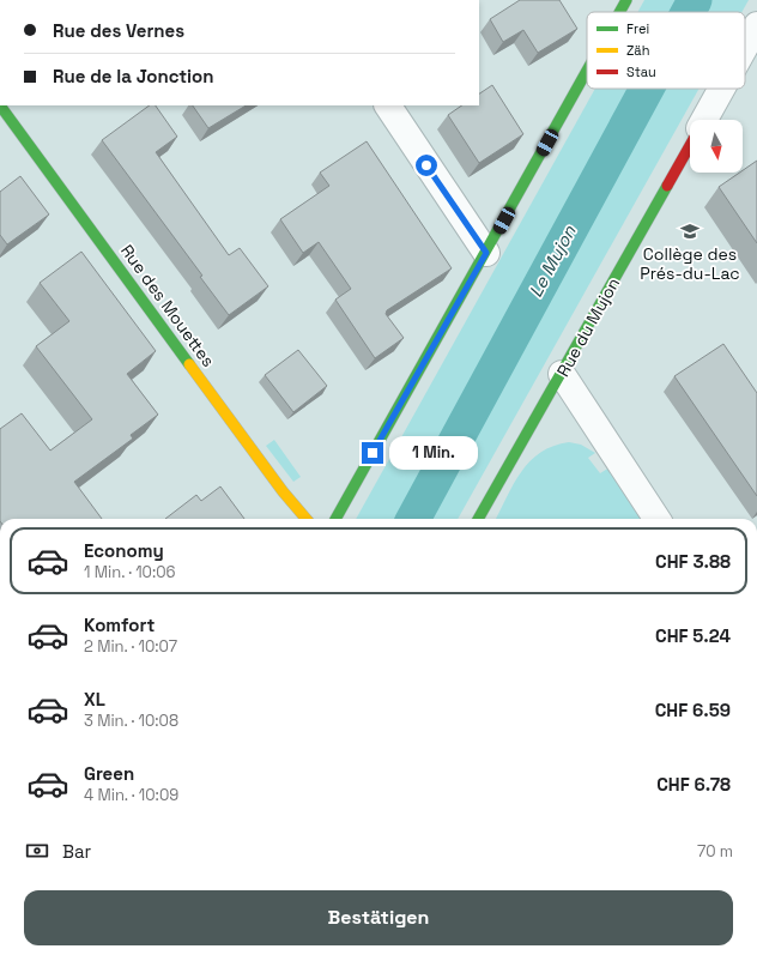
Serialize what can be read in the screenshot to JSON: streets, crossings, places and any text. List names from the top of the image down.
{
  "streets": {
    "street": ["Rue des Mouettes", "Rue du Mujon"]
  },
  "water": ["Le Mujon"],
  "places": {
    "school or university": ["Collège des Prés-du-Lac"]
  },
  "legend": ["Frei", "Zäh", "Stau"],
  "north": "bottom",
  "page": {
    "banner": ["Rue des Vernes", "Rue de la Jonction"],
    "bubble": "1 Min.",
    "list": [
      {
        "name": "Economy",
        "note": "1 Min. · 10:06",
        "value": "CHF 3.88"
      },
      {
        "name": "Komfort",
        "note": "2 Min. · 10:07",
        "value": "CHF 5.24"
      },
      {
        "name": "XL",
        "note": "3 Min. · 10:08",
        "value": "CHF 6.59"
      },
      {
        "name": "Green",
        "note": "4 Min. · 10:09",
        "value": "CHF 6.78"
      }
    ],
    "pay": ["Bar", "70 m"],
    "buttons": "Bestätigen"
  }
}
